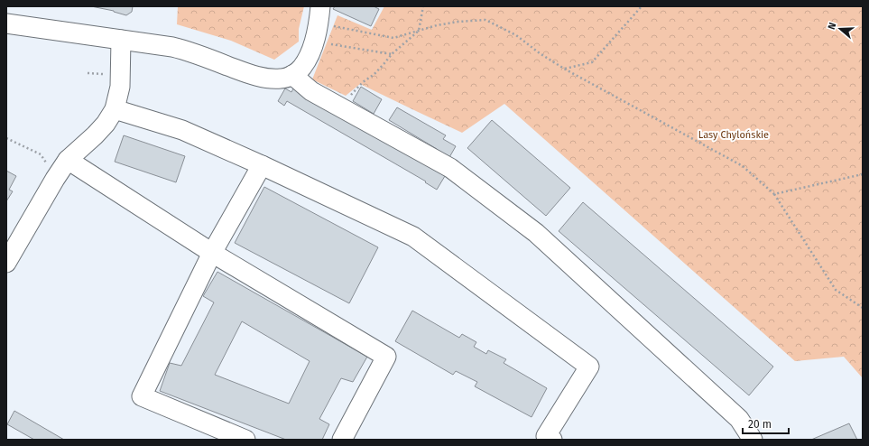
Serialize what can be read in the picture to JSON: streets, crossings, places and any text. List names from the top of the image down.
{
  "parks": ["Lasy Chylońskie"],
  "scale_bar": "20 m",
  "north": "left"
}
